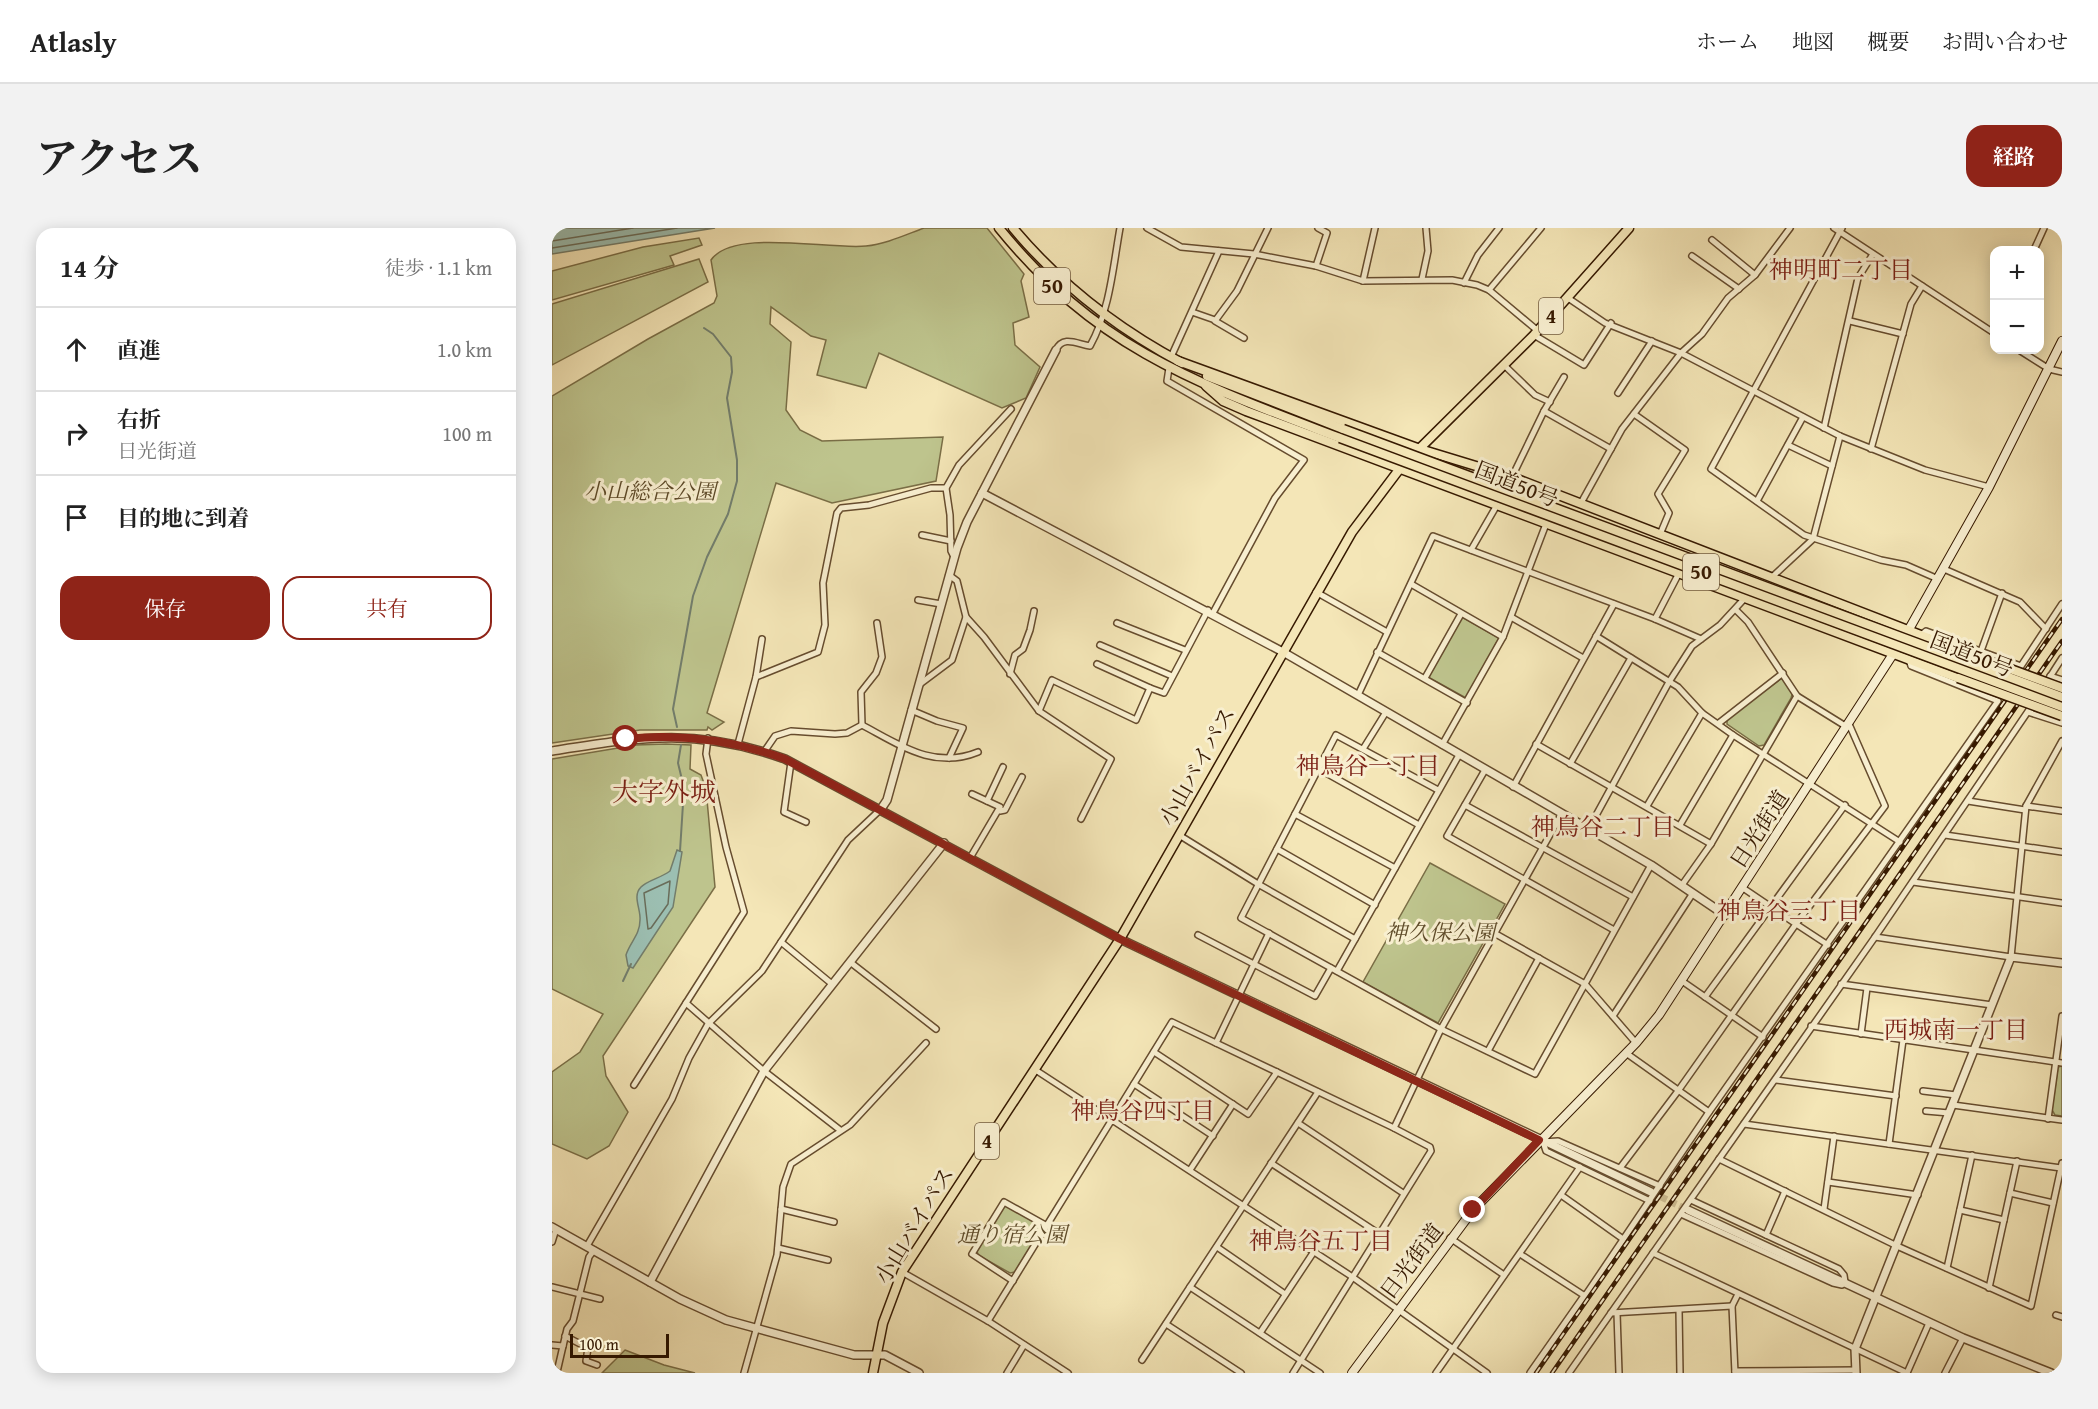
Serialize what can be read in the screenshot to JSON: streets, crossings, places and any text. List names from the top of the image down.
{
  "streets": {
    "highway": [
      "50",
      "4",
      "国道50号",
      "小山バイパス"
    ],
    "main road": ["日光街道"]
  },
  "districts": [
    "神明町二丁目",
    "神鳥谷一丁目",
    "大字外城",
    "神鳥谷二丁目",
    "神鳥谷三丁目",
    "西城南一丁目",
    "神鳥谷四丁目",
    "神鳥谷五丁目"
  ],
  "parks": ["小山総合公園", "神久保公園", "通り宿公園"],
  "scale_bar": "100 m",
  "page": {
    "header": "Atlasly",
    "nav": [
      "ホーム",
      "地図",
      "概要",
      "お問い合わせ"
    ],
    "title": "アクセス",
    "buttons": [
      "経路",
      ["保存", "共有"]
    ],
    "heading": ["14 分", "徒歩 · 1.1 km"],
    "map_buttons": ["+", "−"],
    "list": [
      ["直進", "1.0 km"],
      ["右折", "日光街道", "100 m"],
      "目的地に到着"
    ],
    "scale": "100 m"
  }
}
